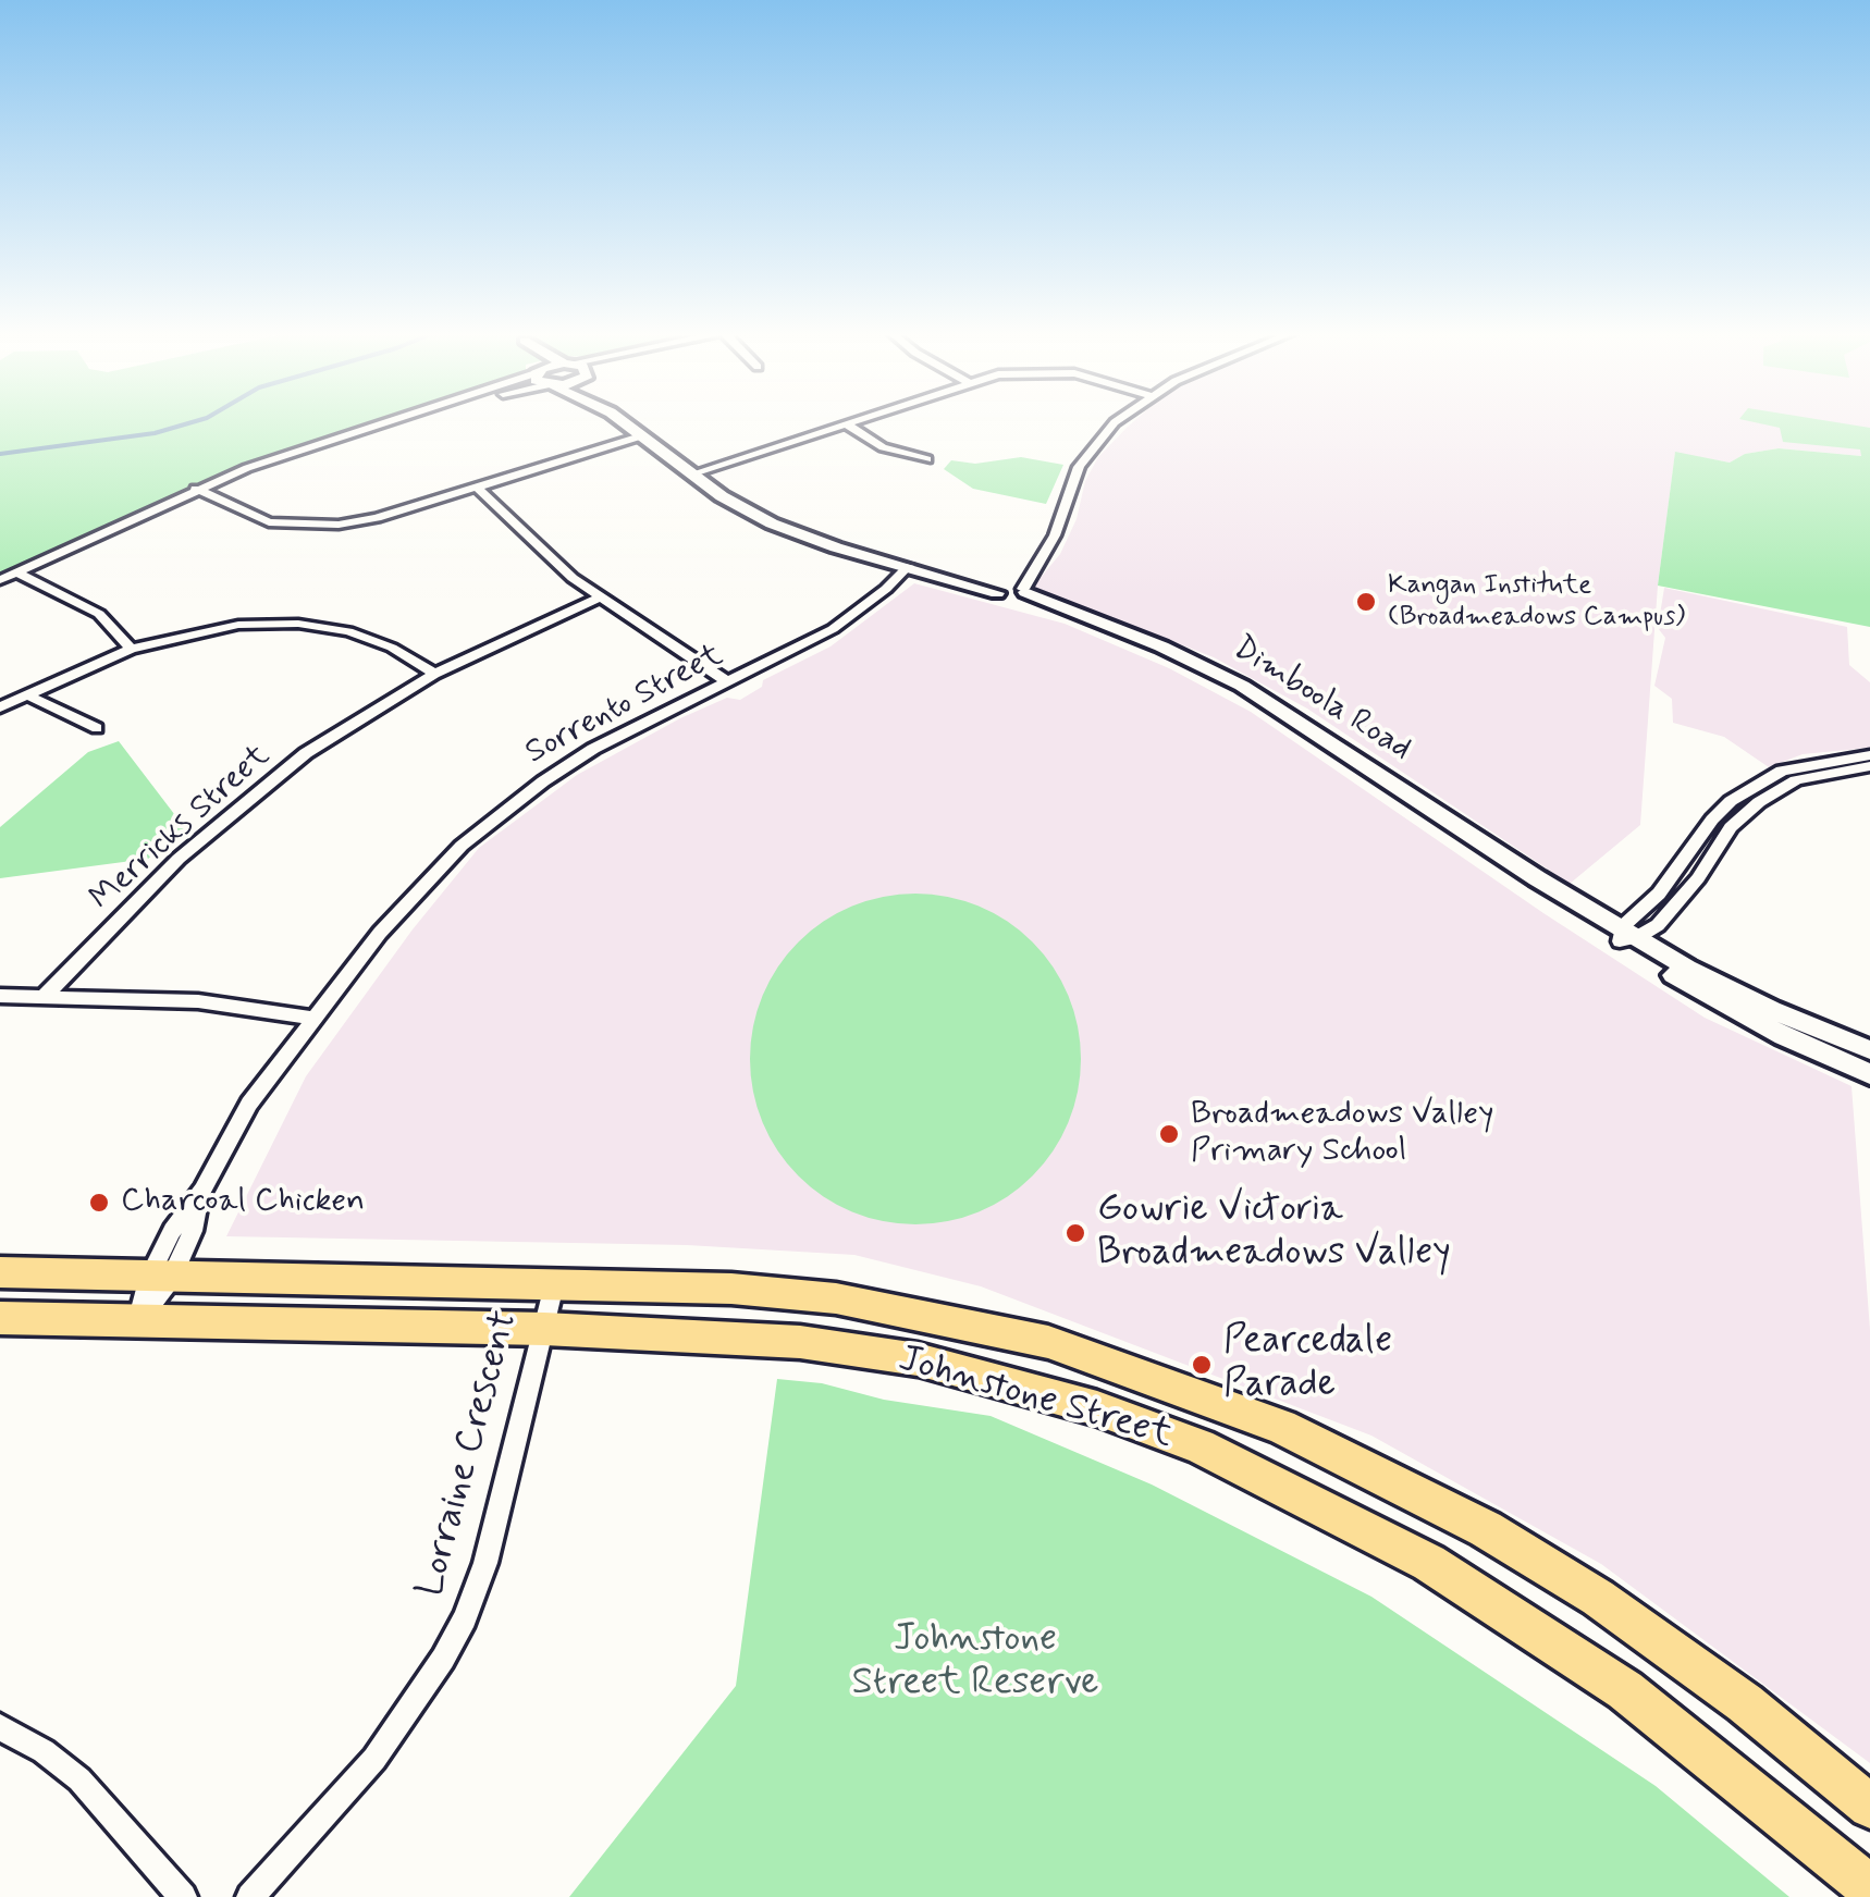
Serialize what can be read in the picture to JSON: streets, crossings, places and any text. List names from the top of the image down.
{
  "streets": {
    "main road": ["Johnstone Street"],
    "street": [
      "Dimboola Road",
      "Sorrento Street",
      "Merricks Street",
      "Lorraine Crescent"
    ]
  },
  "crossings": [
    ["Dimboola Road", "Sorrento Street"],
    ["Sorrento Street", "Johnstone Street"],
    ["Johnstone Street", "Lorraine Crescent"]
  ],
  "parks": ["Johnstone Street Reserve"],
  "places": [
    "Kangan Institute (Broadmeadows Campus)",
    "Broadmeadows Valley Primary School",
    "Charcoal Chicken",
    "Gowrie Victoria Broadmeadows Valley",
    "Pearcedale Parade"
  ]
}
